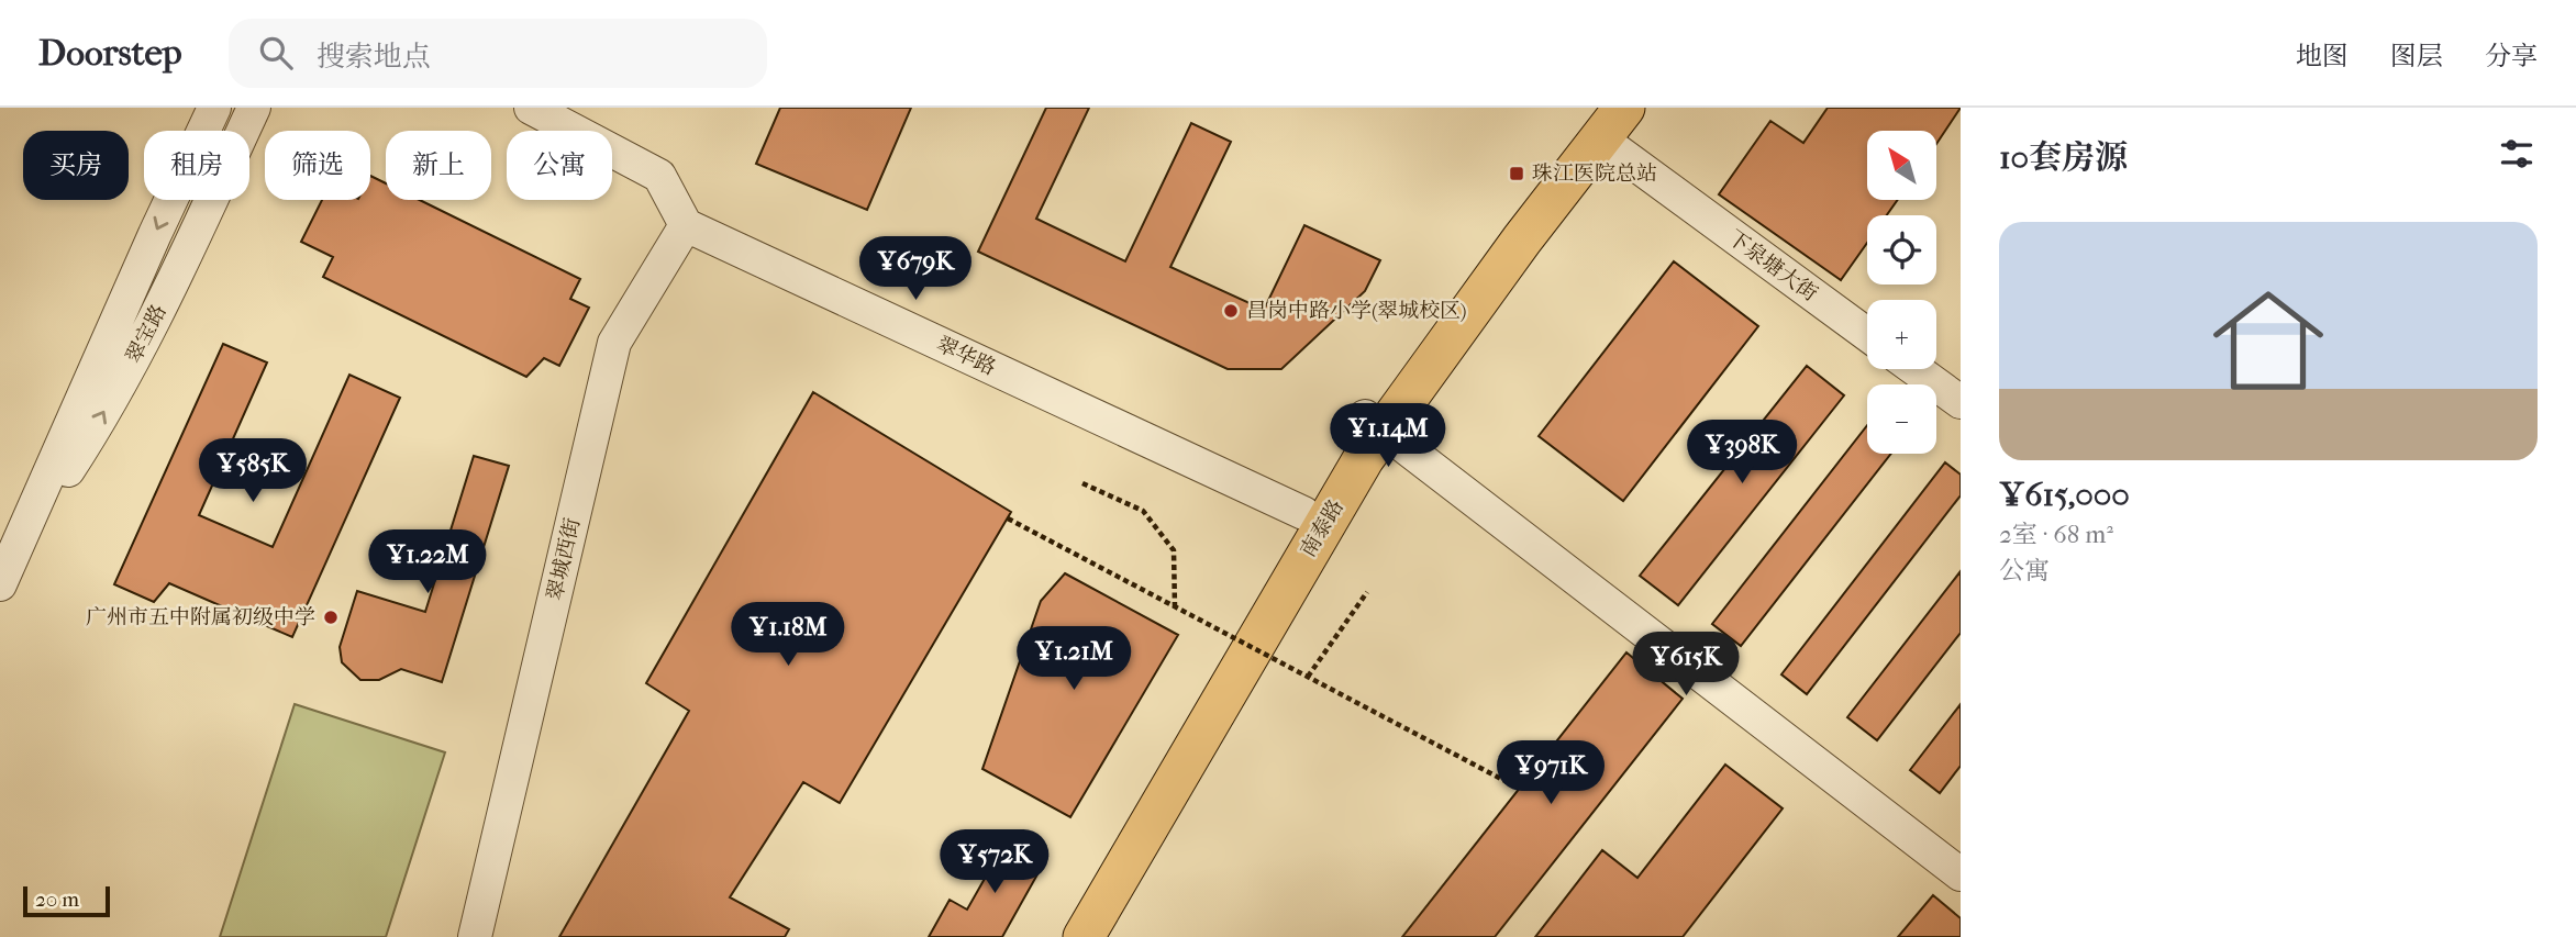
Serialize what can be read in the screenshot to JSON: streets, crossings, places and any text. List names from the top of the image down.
{
  "streets": {
    "main road": ["南泰路"],
    "street": [
      "下泉塘大街",
      "翠宝路",
      "翠华路",
      "翠城西街"
    ]
  },
  "crossings": [
    ["下泉塘大街", "南泰路"],
    ["翠华路", "南泰路"],
    ["翠华路", "翠城西街"]
  ],
  "places": {
    "transit": ["珠江医院总站"],
    "other": ["昌岗中路小学(翠城校区)", "广州市五中附属初级中学"]
  },
  "scale_bar": "20 m",
  "north": "top left",
  "page": {
    "header": "Doorstep",
    "search": "搜索地点",
    "nav": ["地图", "图层", "分享"],
    "heading": "10套房源",
    "map_buttons": ["+", "−"],
    "chip": [
      "买房",
      "租房",
      "筛选",
      "新上",
      "公寓"
    ],
    "list": [
      {
        "name": "¥615,000",
        "note": "2室 · 68 m² · 公寓"
      }
    ],
    "price": [
      "¥679K",
      "¥1.14M",
      "¥398K",
      "¥585K",
      "¥1.22M",
      "¥1.18M",
      "¥1.21M",
      "¥615K",
      "¥971K",
      "¥572K"
    ],
    "scale": "20 m"
  }
}
